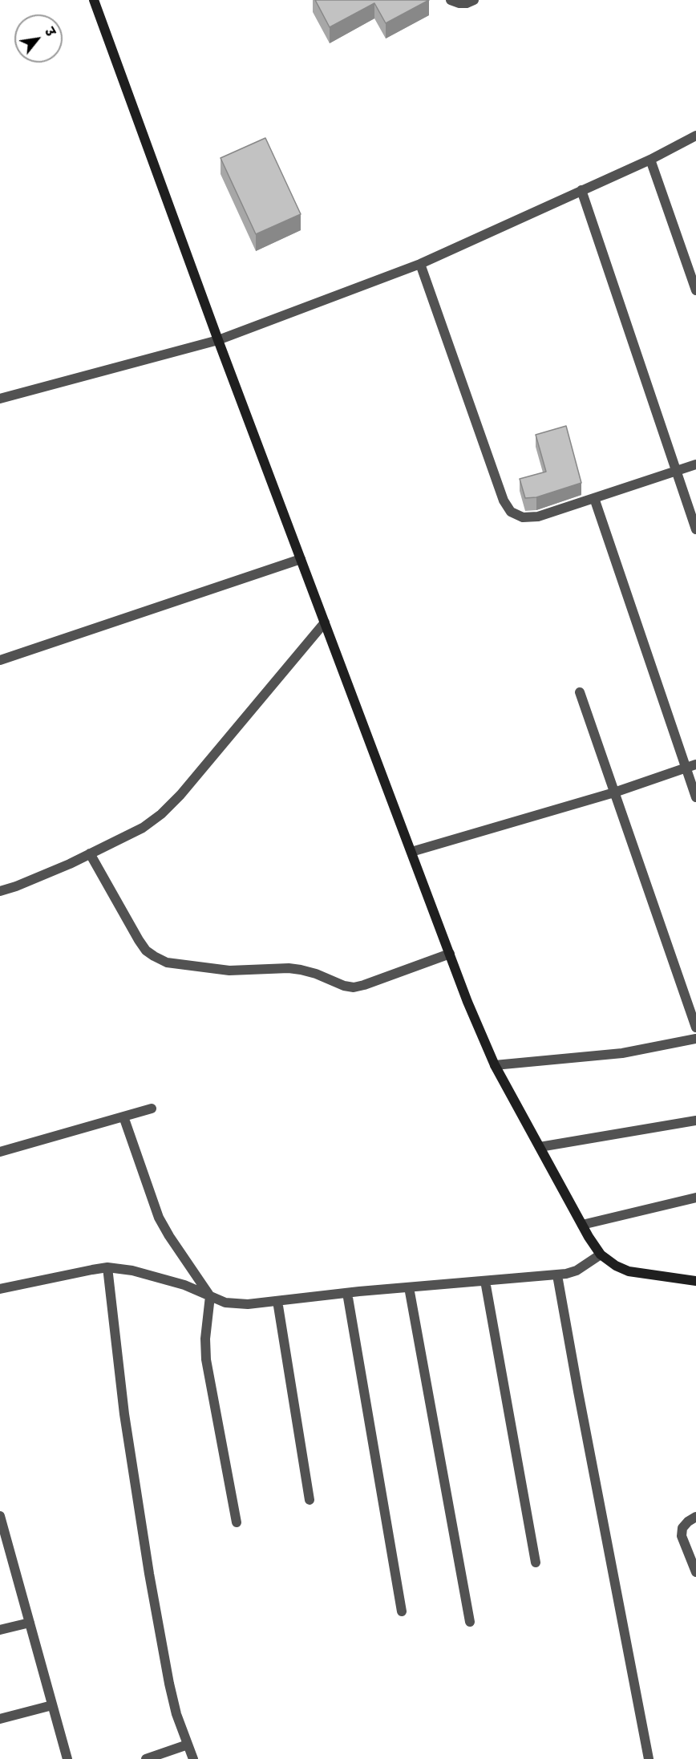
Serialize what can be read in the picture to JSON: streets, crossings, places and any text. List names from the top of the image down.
{
  "north": "top right"
}
